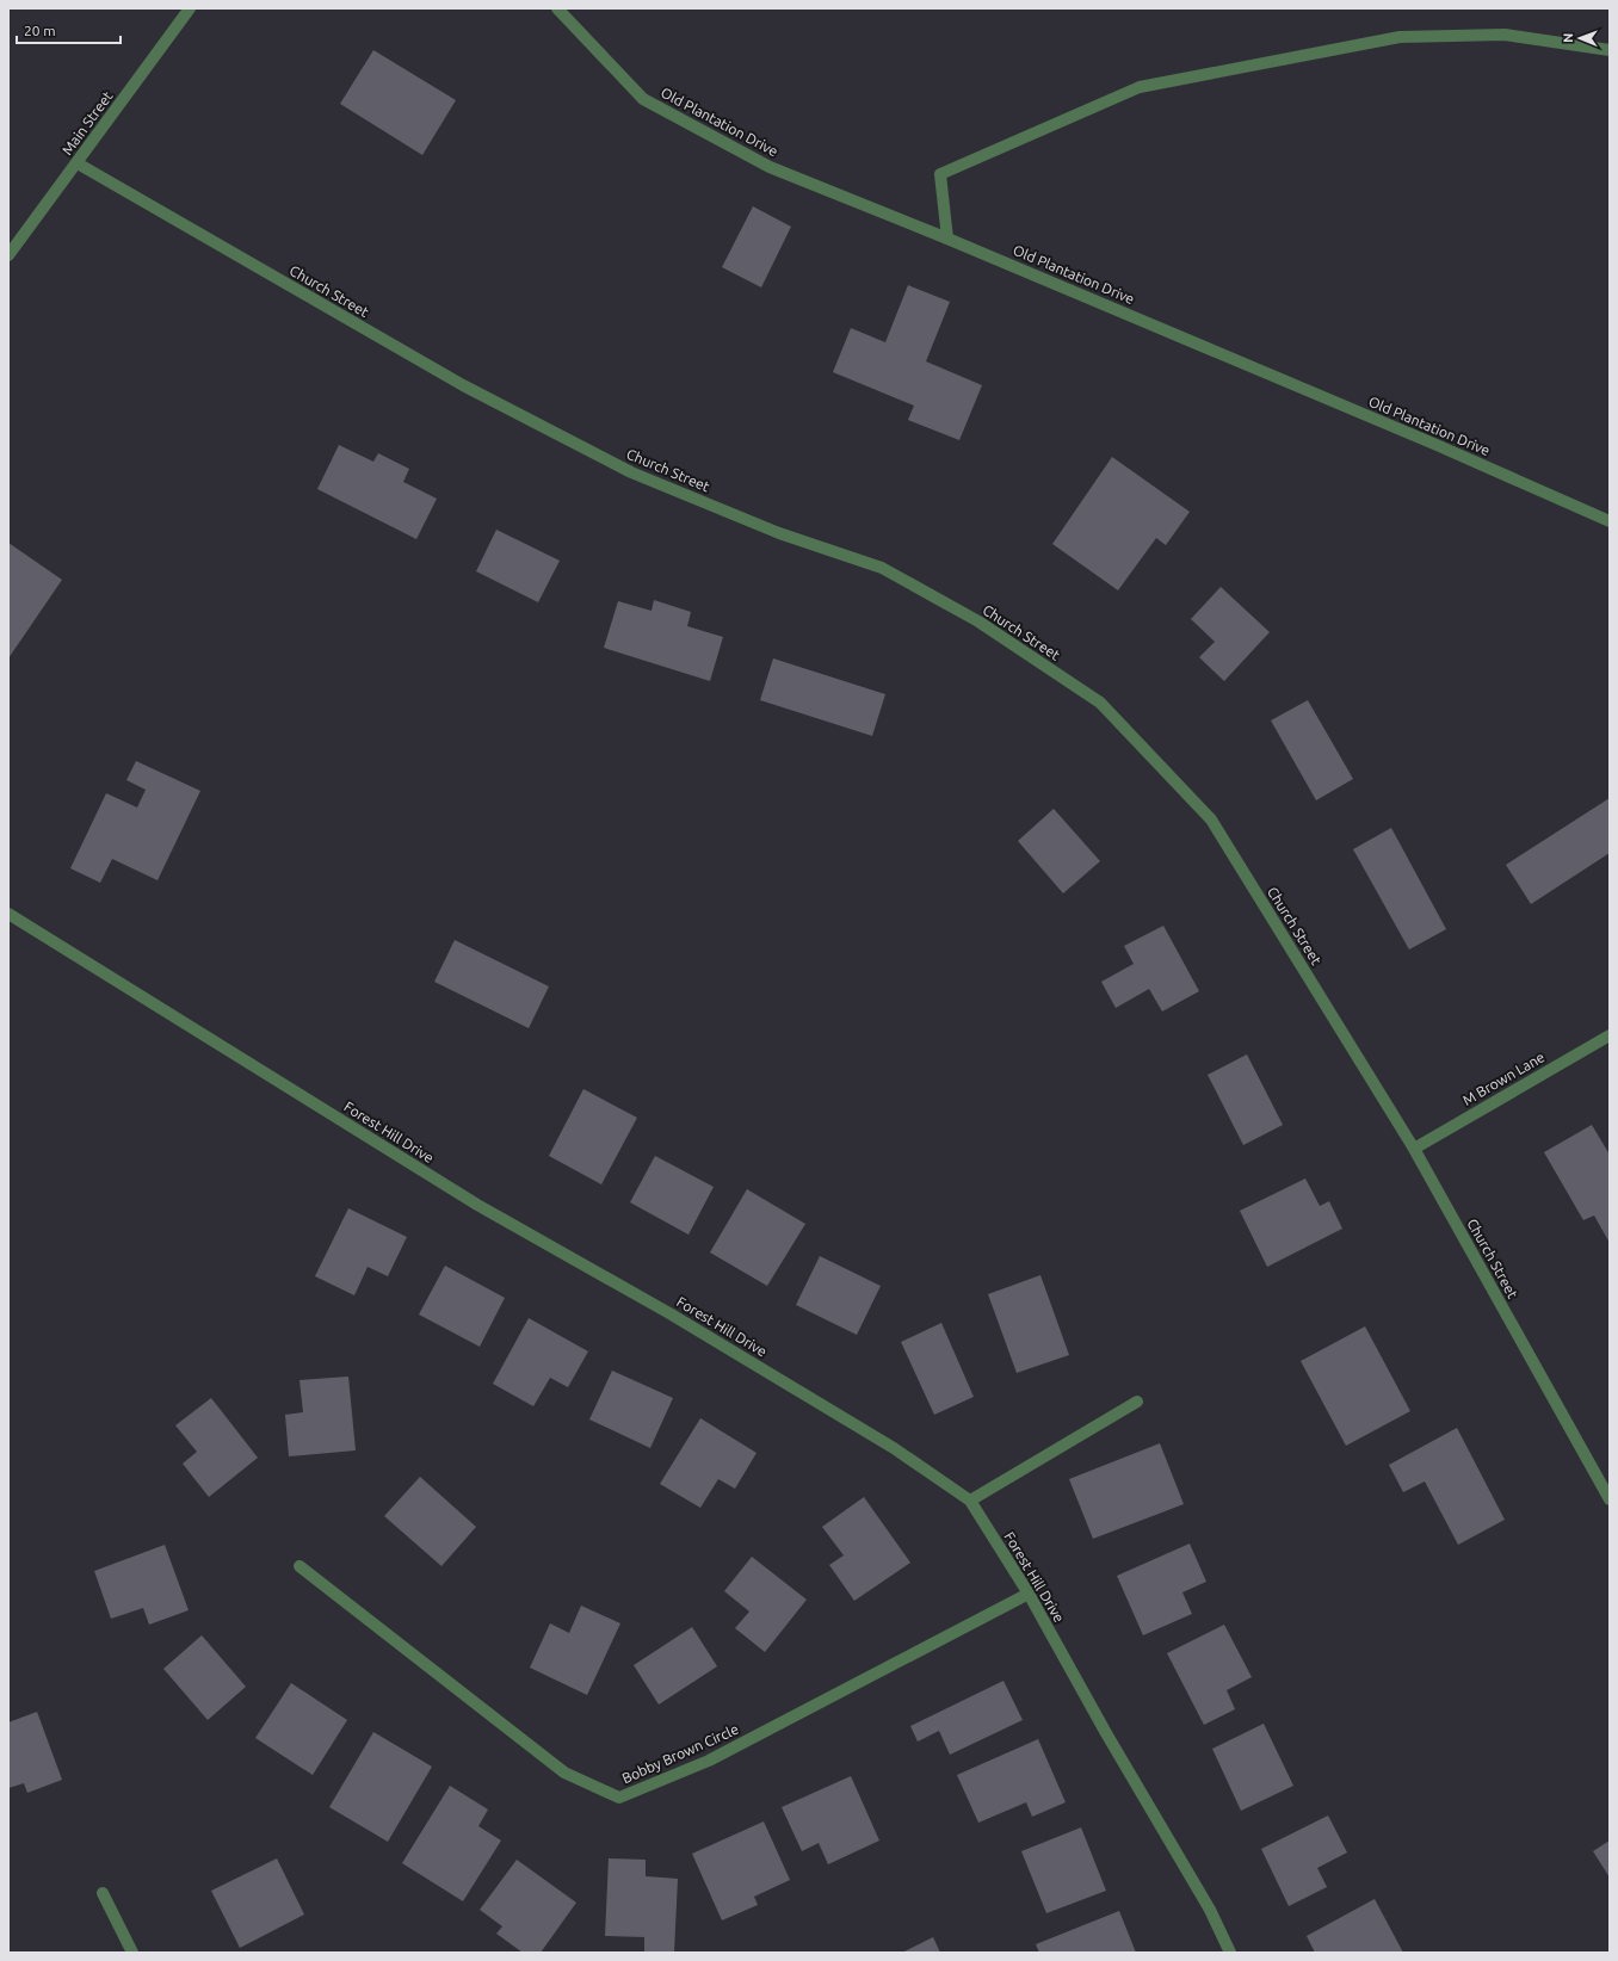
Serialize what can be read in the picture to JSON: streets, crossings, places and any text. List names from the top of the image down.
{
  "streets": {
    "street": [
      "Old Plantation Drive",
      "Main Street",
      "Church Street",
      "M Brown Lane",
      "Forest Hill Drive",
      "Bobby Brown Circle"
    ]
  },
  "crossings": [
    ["Main Street", "Church Street"],
    ["Church Street", "M Brown Lane"],
    ["Forest Hill Drive", "Bobby Brown Circle"]
  ],
  "scale_bar": "20 m",
  "north": "left"
}
